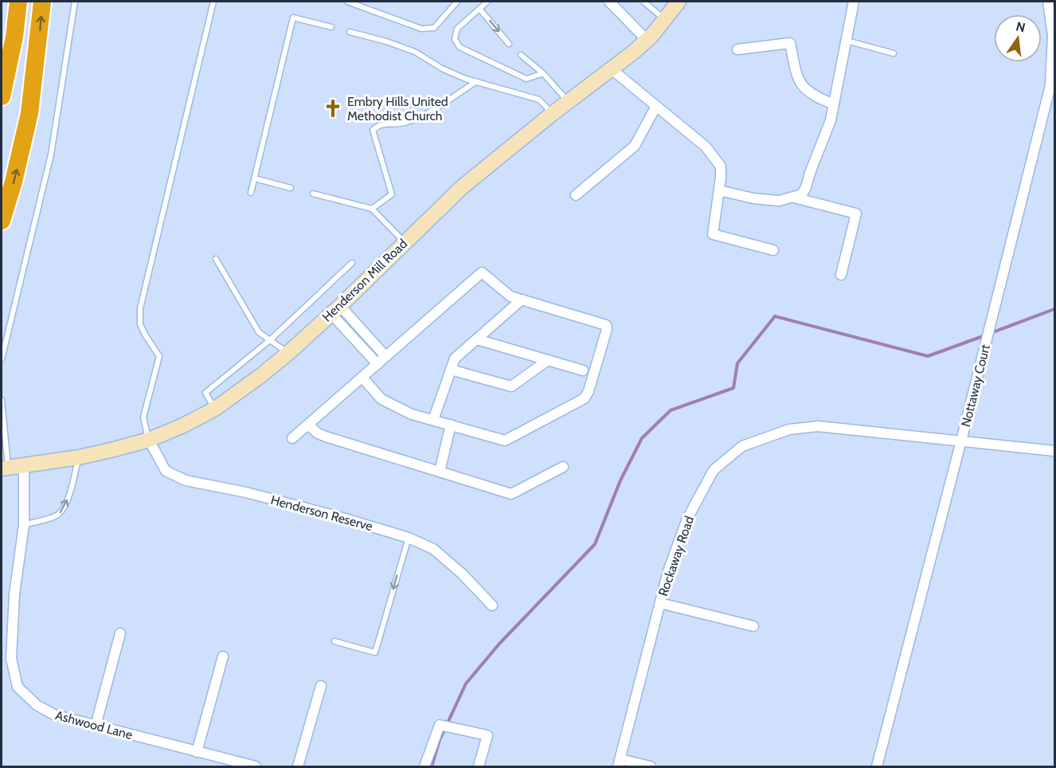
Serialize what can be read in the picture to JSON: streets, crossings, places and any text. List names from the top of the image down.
{
  "streets": {
    "street": [
      "Henderson Mill Road",
      "Nottaway Court",
      "Henderson Reserve",
      "Rockaway Road",
      "Ashwood Lane"
    ]
  },
  "crossings": [
    ["Henderson Mill Road", "Henderson Reserve"],
    ["Henderson Mill Road", "Ashwood Lane"],
    ["Nottaway Court", "Rockaway Road"]
  ],
  "places": {
    "church": ["Embry Hills United Methodist Church"]
  },
  "north": "top"
}
